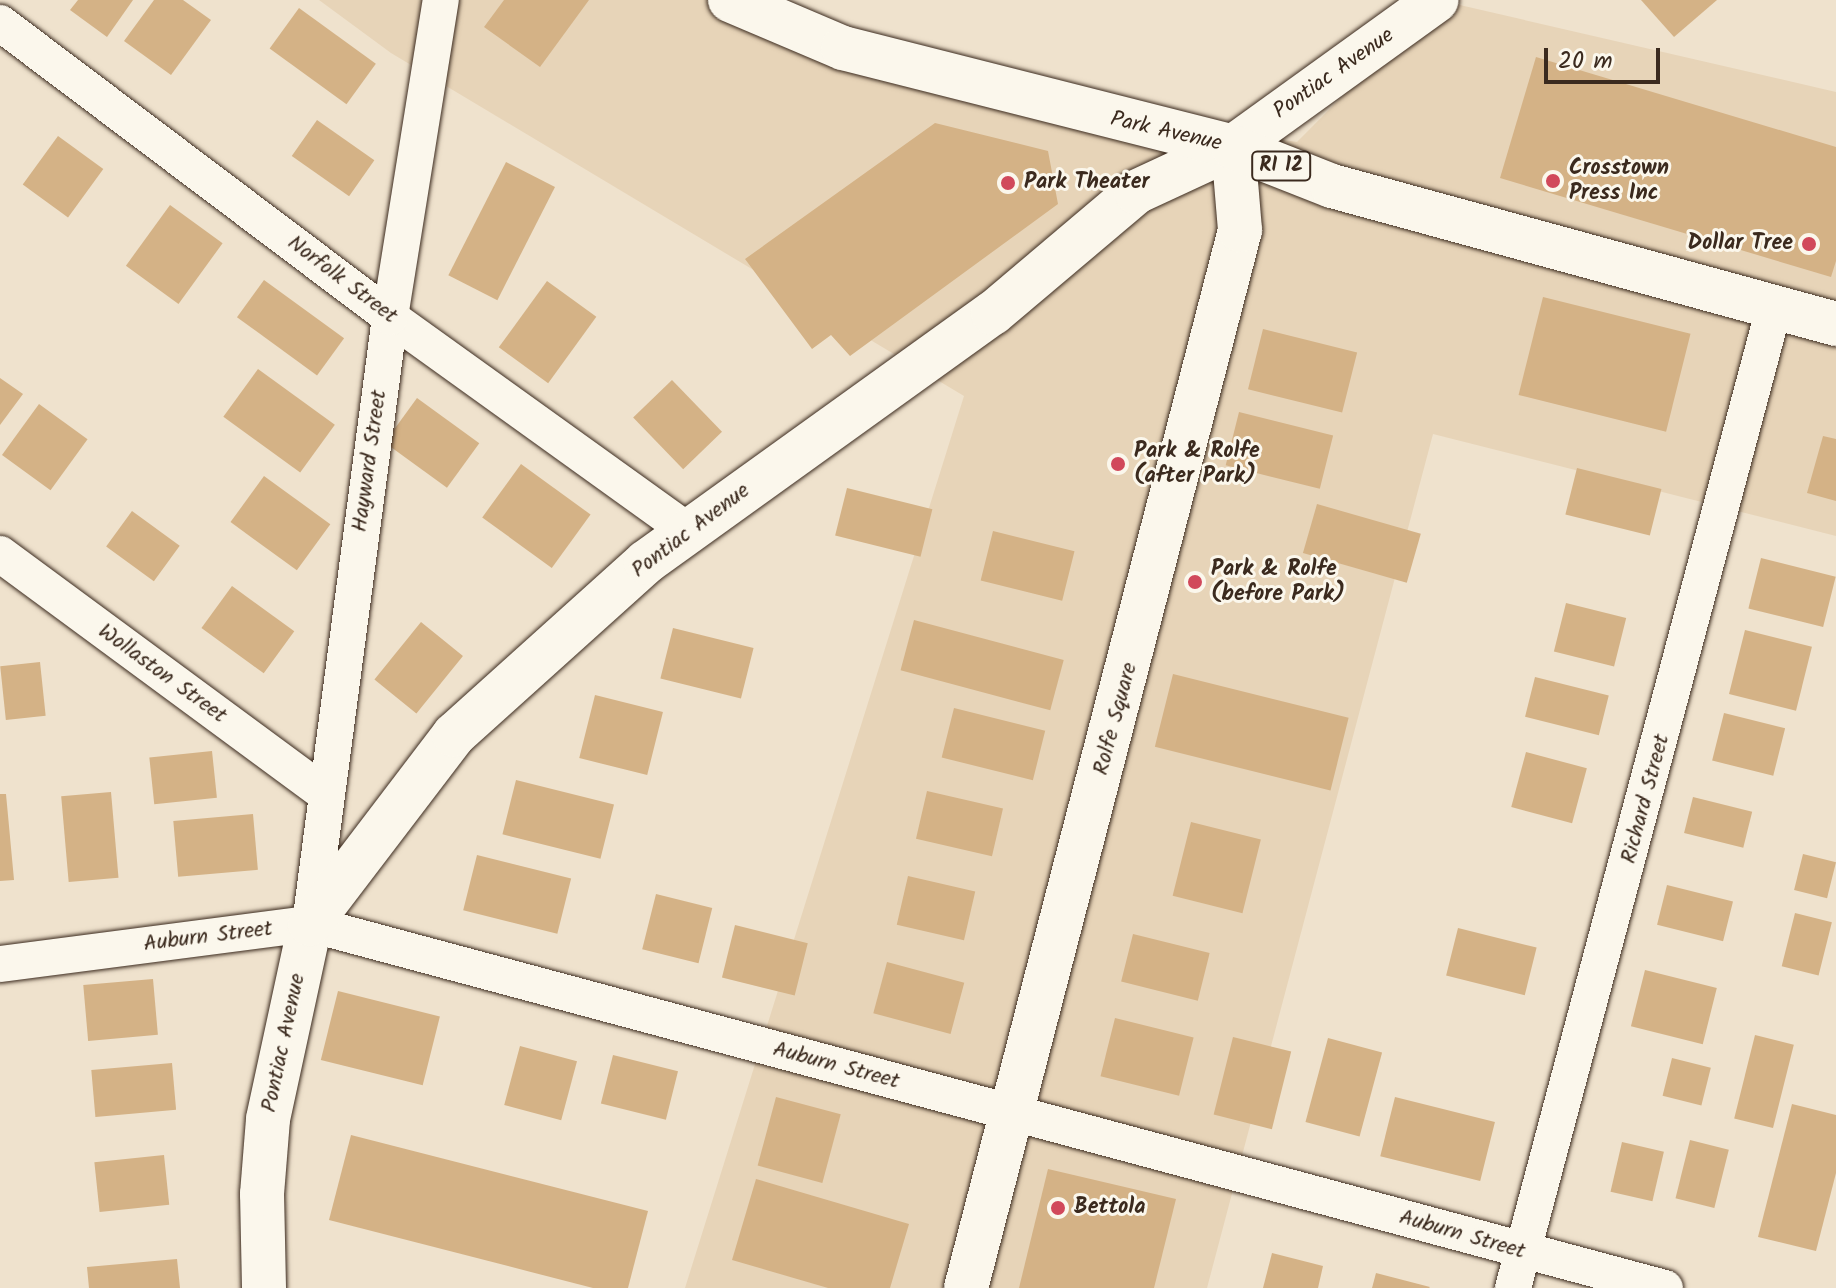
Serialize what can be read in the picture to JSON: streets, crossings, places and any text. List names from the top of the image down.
{
  "streets": {
    "main road": [
      "Pontiac Avenue",
      "Park Avenue",
      "RI 12",
      "Rolfe Square"
    ],
    "street": [
      "Norfolk Street",
      "Hayward Street",
      "Wollaston Street",
      "Richard Street",
      "Auburn Street"
    ]
  },
  "crossings": [
    ["Pontiac Avenue", "Park Avenue"],
    ["Pontiac Avenue", "Norfolk Street"],
    ["Pontiac Avenue", "Hayward Street"],
    ["Pontiac Avenue", "Rolfe Square"],
    ["Pontiac Avenue", "Auburn Street"],
    ["Park Avenue", "Rolfe Square"],
    ["Park Avenue", "Richard Street"],
    ["Norfolk Street", "Hayward Street"],
    ["Hayward Street", "Wollaston Street"],
    ["Hayward Street", "Auburn Street"],
    ["Rolfe Square", "Auburn Street"],
    ["Richard Street", "Auburn Street"]
  ],
  "places": [
    "Crosstown Press Inc",
    "Park Theater",
    "Dollar Tree",
    "Park & Rolfe (after Park)",
    "Park & Rolfe (before Park)",
    "Bettola"
  ],
  "scale_bar": "20 m"
}
